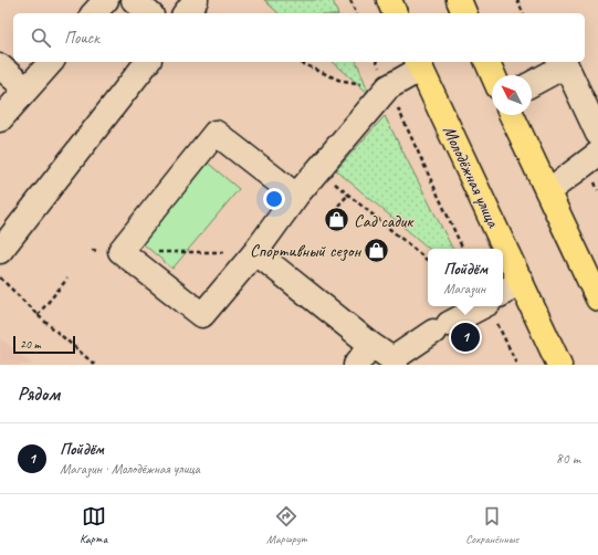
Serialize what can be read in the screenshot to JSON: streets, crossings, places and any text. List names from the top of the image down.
{
  "streets": {
    "main road": ["Молодёжная улица"]
  },
  "places": {
    "shop": ["Сад садик", "Спортивный сезон"]
  },
  "scale_bar": "20 m",
  "north": "top left",
  "page": {
    "search": "Поиск",
    "popup": ["Пойдём", "Магазин"],
    "pins": "1",
    "scale": "20 m",
    "heading": "Рядом",
    "list": [
      {
        "mark": "1",
        "name": "Пойдём",
        "note": "Магазин · Молодёжная улица",
        "value": "80 m"
      }
    ],
    "nav": ["Карта", "Маршрут", "Сохранённые"]
  }
}
